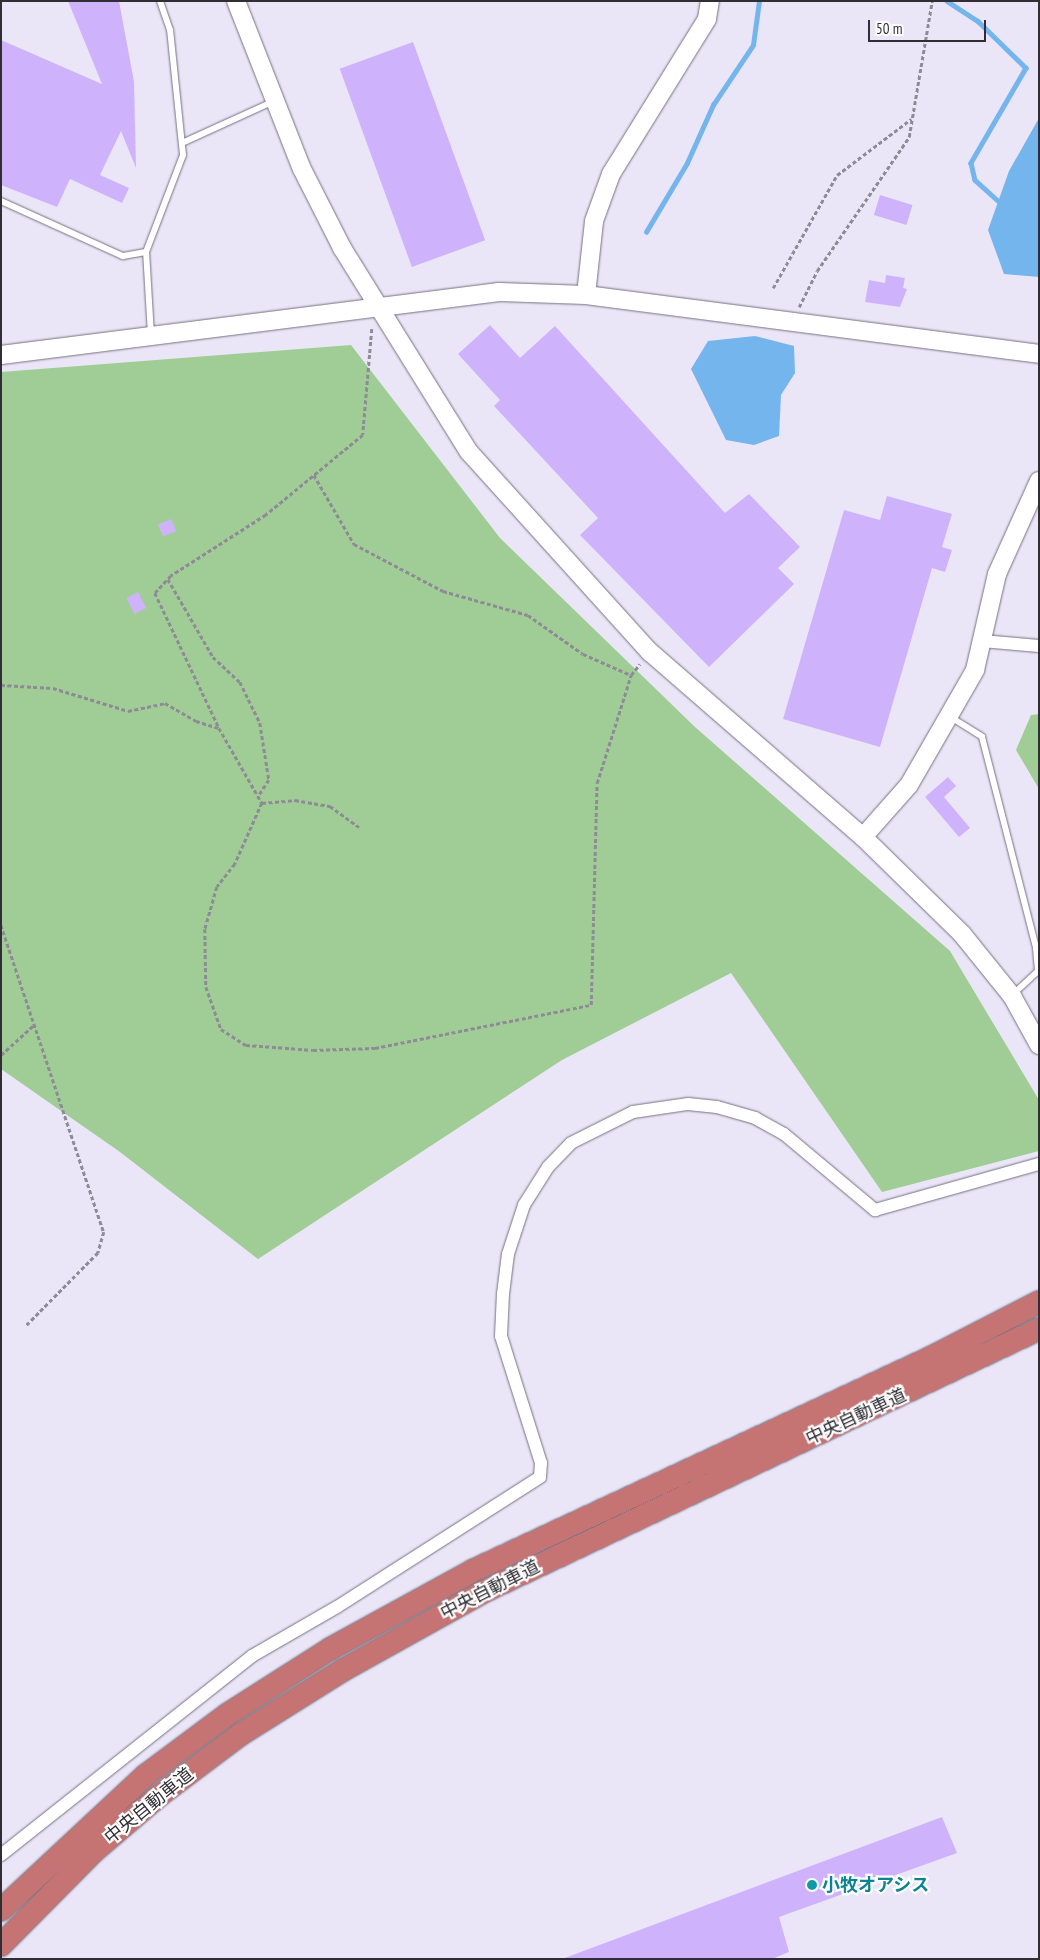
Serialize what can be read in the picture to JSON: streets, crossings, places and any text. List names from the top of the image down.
{
  "streets": {
    "highway": ["中央自動車道"]
  },
  "places": ["小牧オアシス"],
  "scale_bar": "50 m"
}
